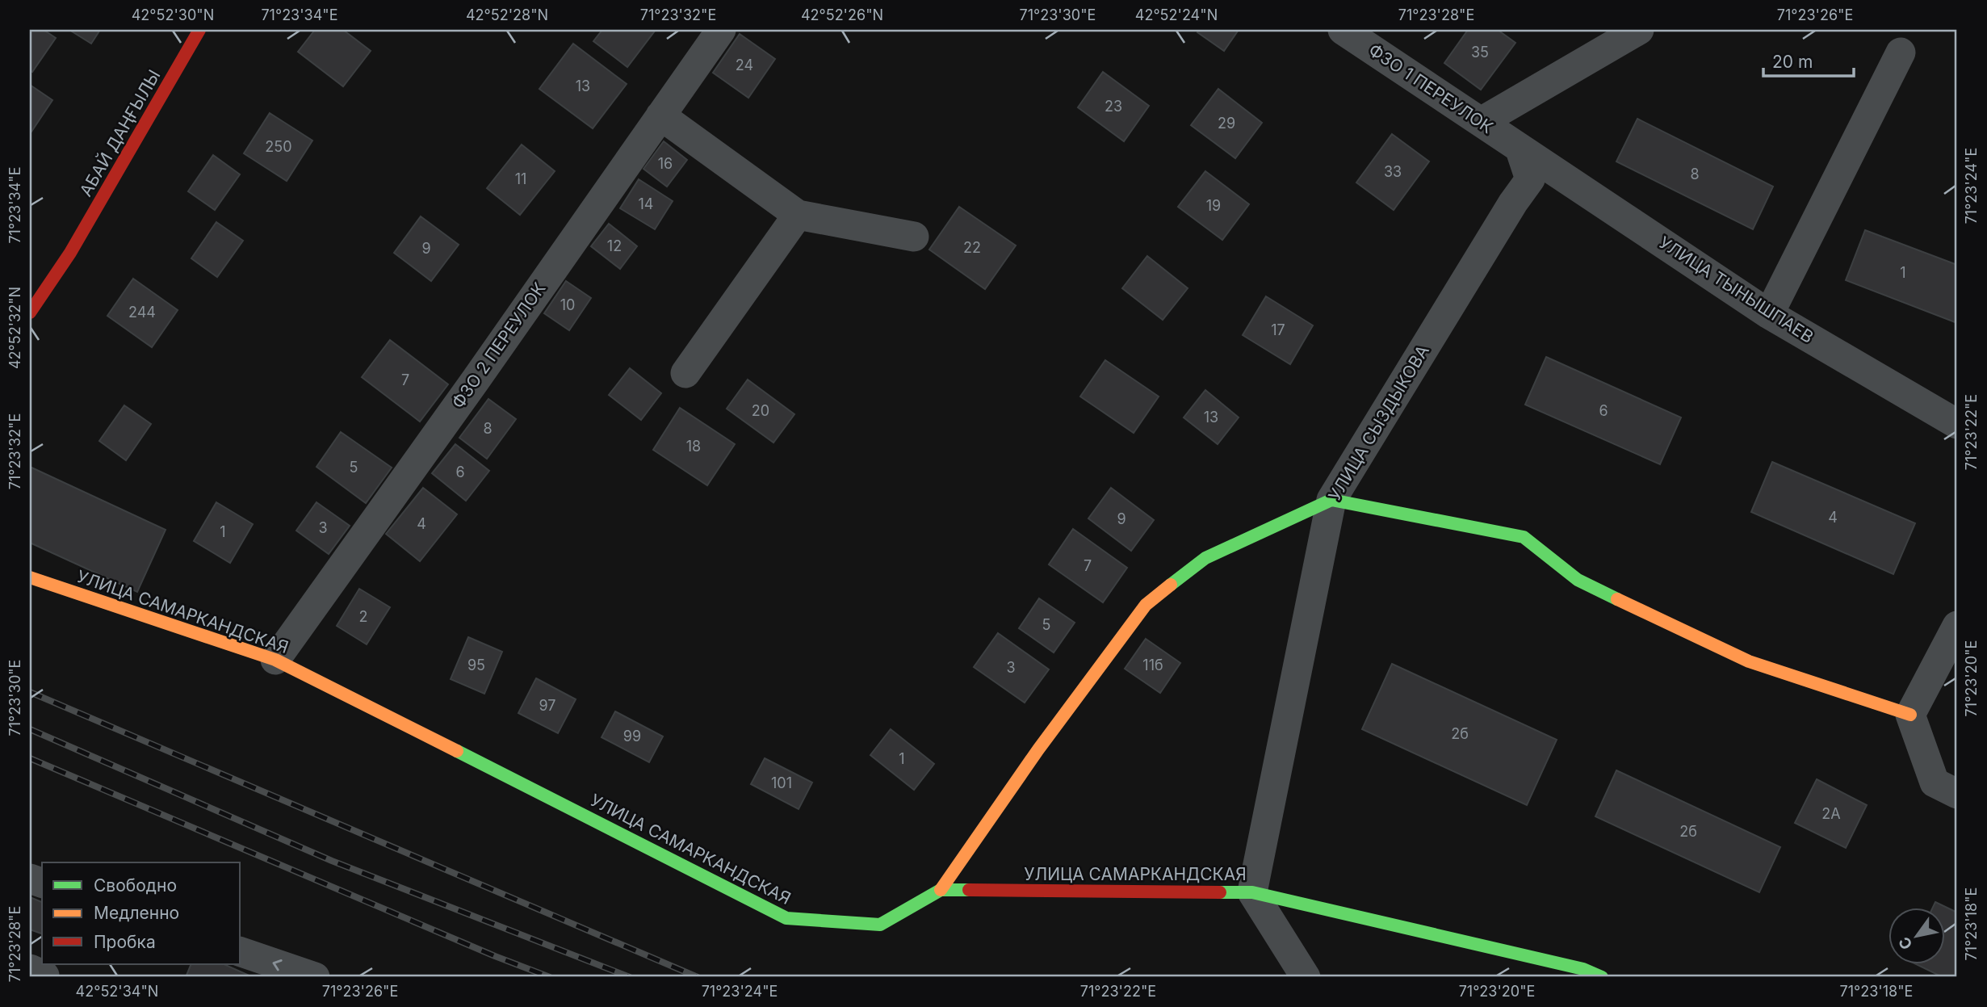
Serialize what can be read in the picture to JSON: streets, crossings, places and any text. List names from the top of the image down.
{
  "streets": {
    "street": [
      "ФЗО 1 ПЕРЕУЛОК",
      "АБАЙ ДАҢҒЫЛЫ",
      "УЛИЦА ТЫНЫШПАЕВ",
      "ФЗО 2 ПЕРЕУЛОК",
      "УЛИЦА СЫЗДЫКОВА",
      "УЛИЦА САМАРКАНДСКАЯ"
    ]
  },
  "crossings": [
    ["ФЗО 1 ПЕРЕУЛОК", "УЛИЦА ТЫНЫШПАЕВ"],
    ["ФЗО 1 ПЕРЕУЛОК", "УЛИЦА СЫЗДЫКОВА"],
    ["УЛИЦА ТЫНЫШПАЕВ", "УЛИЦА СЫЗДЫКОВА"],
    ["ФЗО 2 ПЕРЕУЛОК", "УЛИЦА САМАРКАНДСКАЯ"],
    ["УЛИЦА СЫЗДЫКОВА", "УЛИЦА САМАРКАНДСКАЯ"]
  ],
  "house_numbers": [
    "35",
    "24",
    "13",
    "23",
    "29",
    "250",
    "16",
    "33",
    "8",
    "11",
    "14",
    "19",
    "12",
    "22",
    "9",
    "1",
    "10",
    "244",
    "17",
    "7",
    "20",
    "6",
    "13",
    "8",
    "18",
    "5",
    "6",
    "4",
    "9",
    "4",
    "3",
    "1",
    "7",
    "2",
    "5",
    "95",
    "11б",
    "3",
    "97",
    "2б",
    "99",
    "1",
    "101",
    "2А",
    "2б"
  ],
  "legend": ["Свободно", "Медленно", "Пробка"],
  "scale_bar": "20 m",
  "north": "bottom left",
  "coordinates": [
    "42°52'30\"N",
    "71°23'34\"E",
    "42°52'28\"N",
    "71°23'32\"E",
    "42°52'26\"N",
    "71°23'30\"E",
    "42°52'24\"N",
    "71°23'28\"E",
    "71°23'26\"E",
    "71°23'24\"E",
    "42°52'32\"N",
    "71°23'22\"E",
    "71°23'20\"E",
    "71°23'18\"E",
    "42°52'34\"N"
  ]
}
